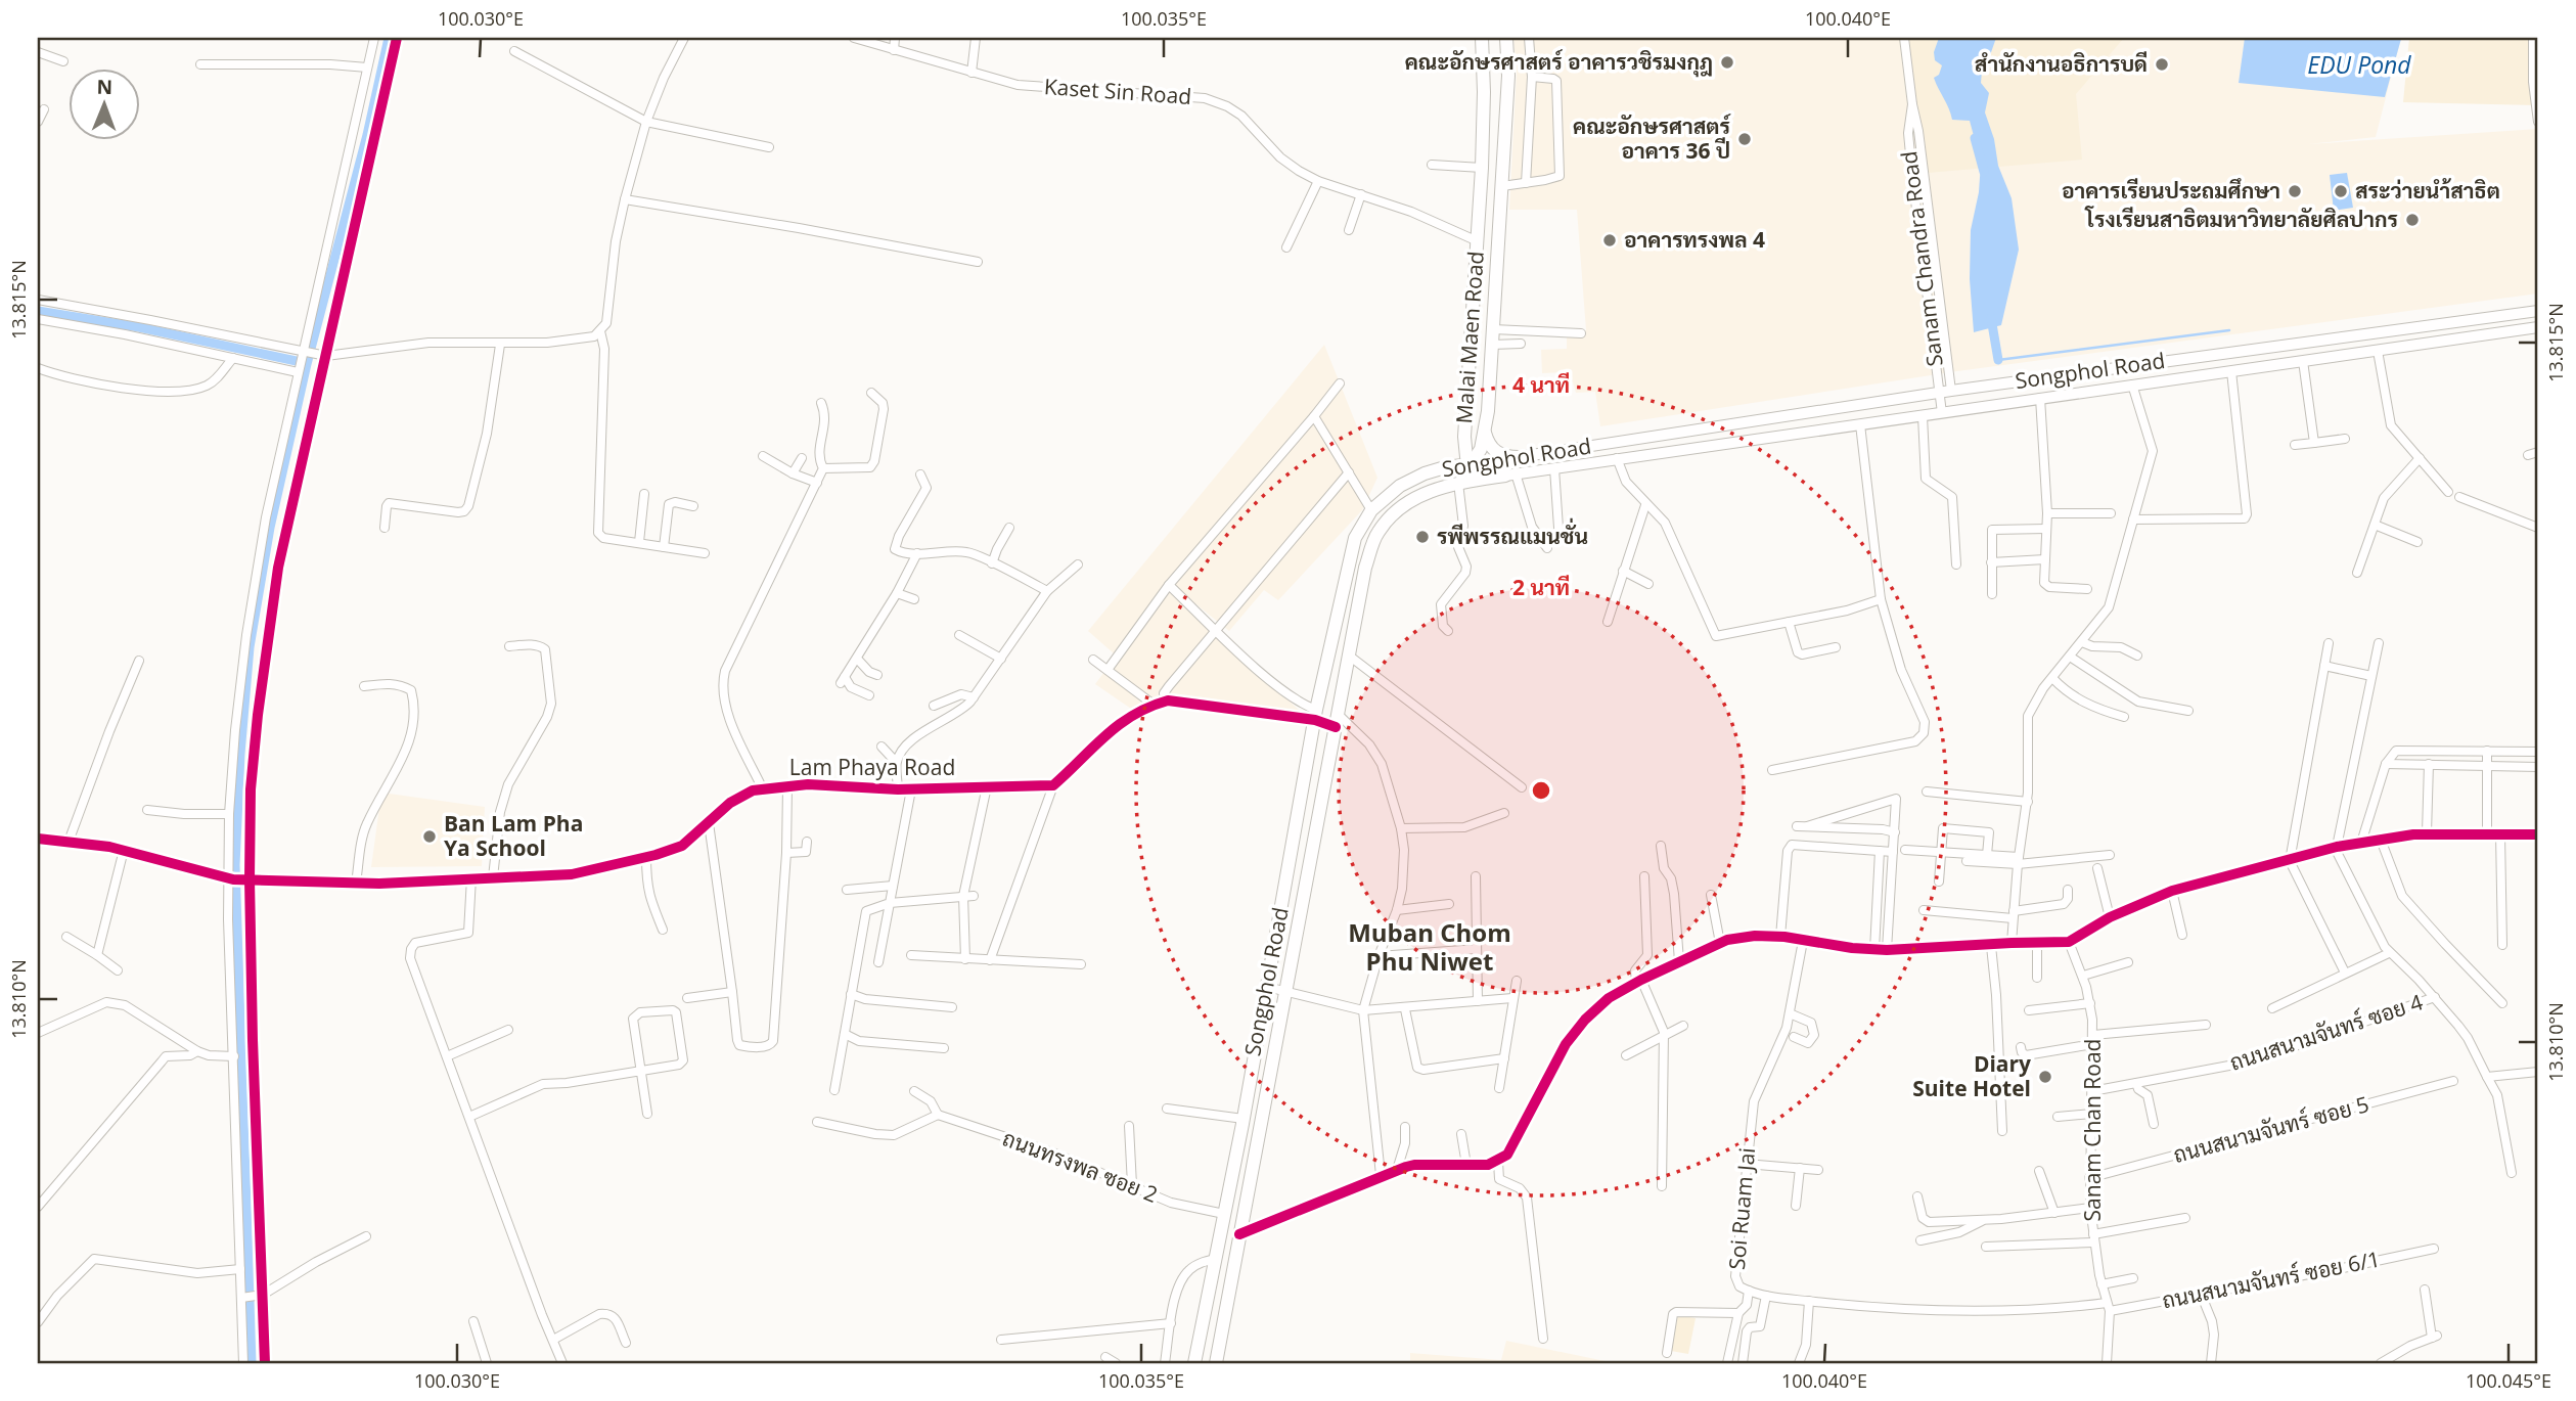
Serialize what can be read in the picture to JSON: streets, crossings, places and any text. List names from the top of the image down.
{
  "streets": {
    "highway": ["Malai Maen Road", "Songphol Road"],
    "street": [
      "Kaset Sin Road",
      "Sanam Chandra Road",
      "Lam Phaya Road",
      "ถนนสนามจันทร์ ซอย 4",
      "Sanam Chan Road",
      "ถนนสนามจันทร์ ซอย 5",
      "ถนนทรงพล ซอย 2",
      "Soi Ruam Jai",
      "ถนนสนามจันทร์ ซอย 6/1"
    ]
  },
  "crossings": [
    ["Kaset Sin Road", "Malai Maen Road"],
    ["Sanam Chandra Road", "Songphol Road"],
    ["Malai Maen Road", "Songphol Road"],
    ["Songphol Road", "ถนนทรงพล ซอย 2"],
    ["ถนนสนามจันทร์ ซอย 4", "Sanam Chan Road"],
    ["Sanam Chan Road", "ถนนสนามจันทร์ ซอย 5"],
    ["Sanam Chan Road", "Soi Ruam Jai"],
    ["Sanam Chan Road", "ถนนสนามจันทร์ ซอย 6/1"],
    ["Soi Ruam Jai", "ถนนสนามจันทร์ ซอย 6/1"]
  ],
  "districts": ["Muban Chom Phu Niwet"],
  "water": ["EDU Pond"],
  "places": [
    "คณะอักษรศาสตร์ อาคารวชิรมงกุฎ",
    "สำนักงานอธิการบดี",
    "คณะอักษรศาสตร์ อาคาร 36 ปี",
    "อาคารเรียนประถมศึกษา",
    "สระว่ายนำ้สาธิต",
    "โรงเรียนสาธิตมหาวิทยาลัยศิลปากร",
    "อาคารทรงพล 4",
    "รพีพรรณแมนชั่น",
    "Ban Lam Pha Ya School",
    "Diary Suite Hotel"
  ],
  "north": "top",
  "coordinates": [
    "100.030°E",
    "100.035°E",
    "100.040°E",
    "13.815°N",
    "13.810°N",
    "100.045°E"
  ],
  "rings": ["4 นาที", "2 นาที"]
}
